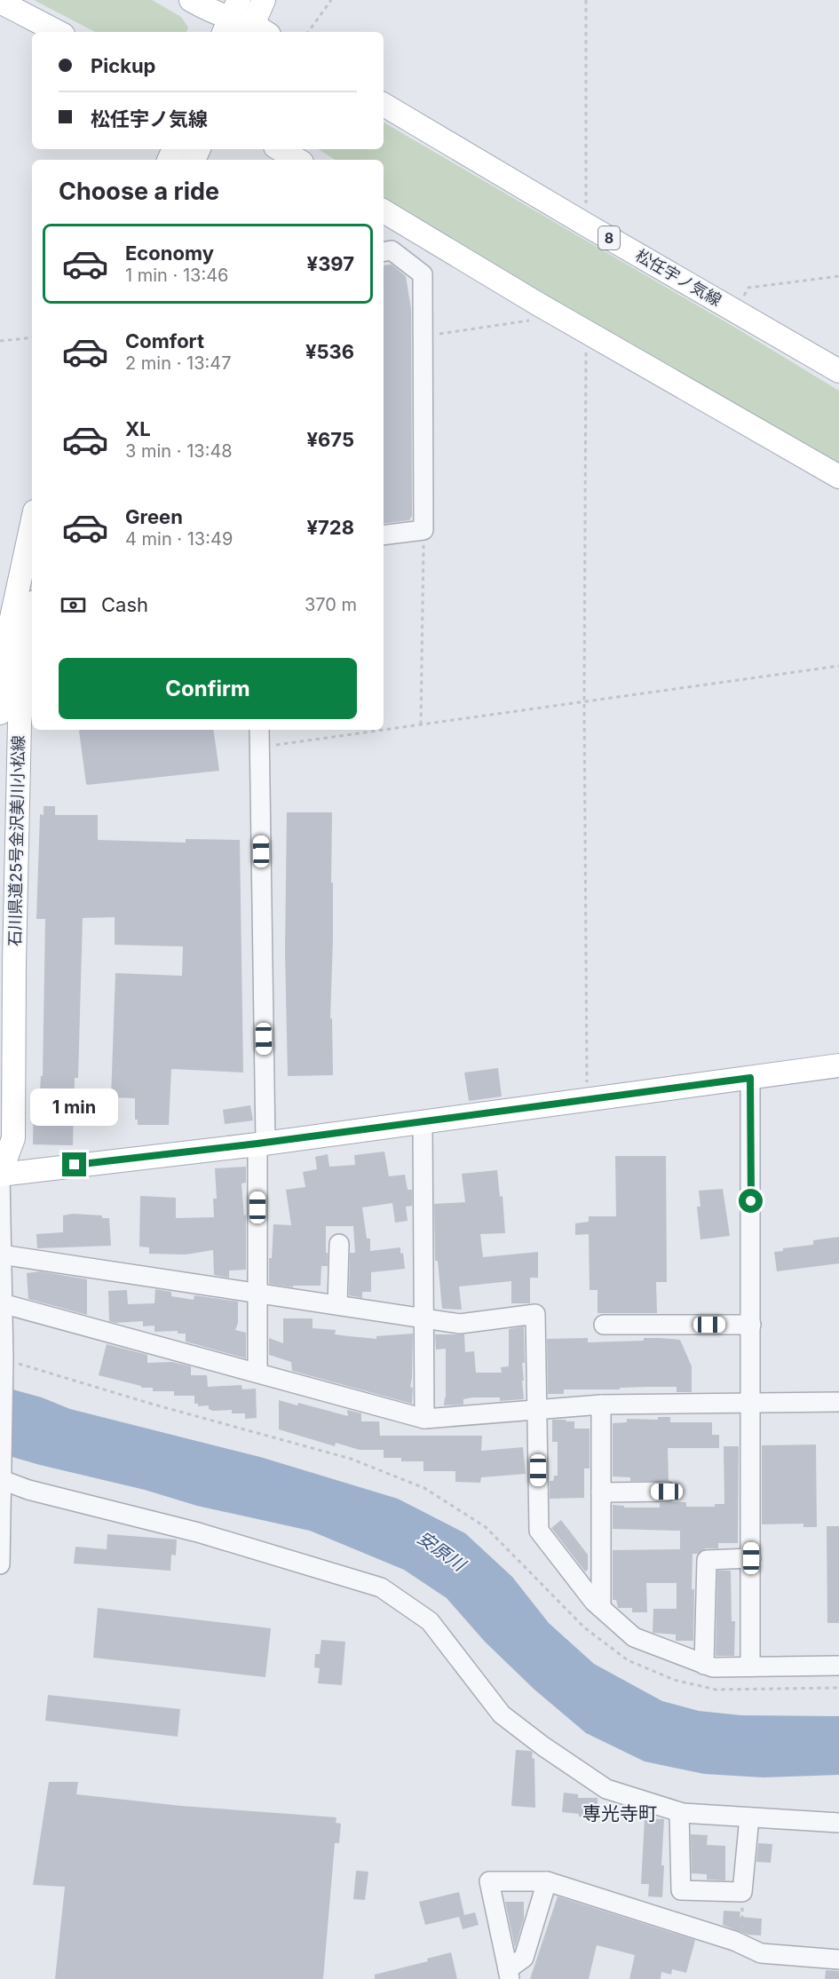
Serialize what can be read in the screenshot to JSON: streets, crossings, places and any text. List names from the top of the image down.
{
  "streets": {
    "main road": ["8", "松任宇ノ気線", "石川県道25号金沢美川小松線"]
  },
  "districts": ["専光寺町"],
  "water": ["安原川"],
  "page": {
    "banner": ["Pickup", "松任宇ノ気線"],
    "heading": "Choose a ride",
    "list": [
      {
        "name": "Economy",
        "note": "1 min · 13:46",
        "value": "¥397"
      },
      {
        "name": "Comfort",
        "note": "2 min · 13:47",
        "value": "¥536"
      },
      {
        "name": "XL",
        "note": "3 min · 13:48",
        "value": "¥675"
      },
      {
        "name": "Green",
        "note": "4 min · 13:49",
        "value": "¥728"
      }
    ],
    "pay": ["Cash", "370 m"],
    "buttons": "Confirm",
    "bubble": "1 min"
  }
}
